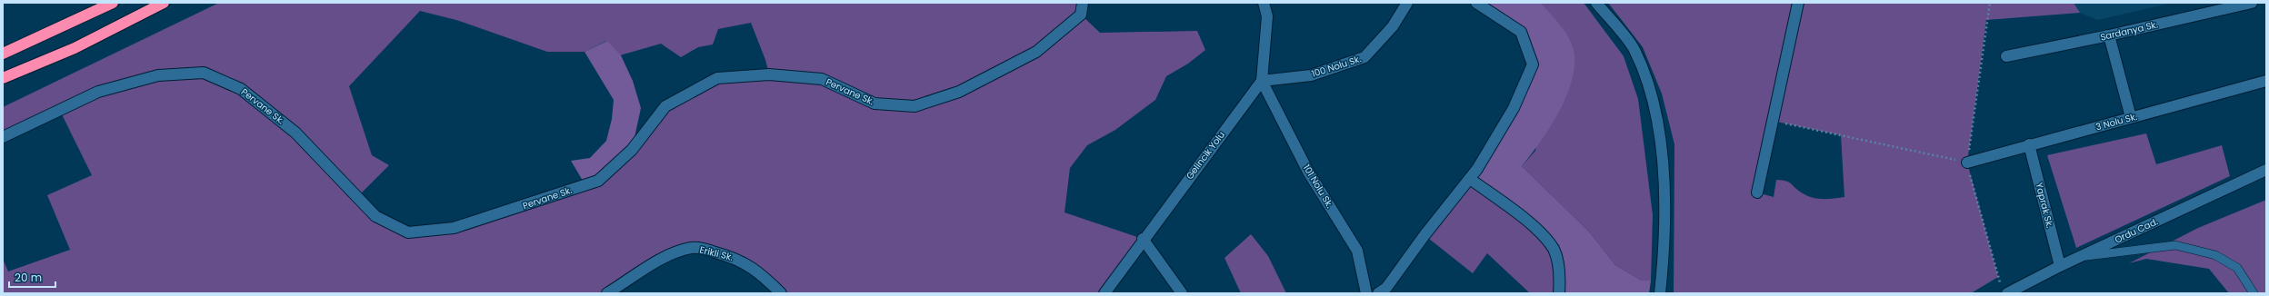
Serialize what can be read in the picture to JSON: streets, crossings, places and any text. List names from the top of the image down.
{
  "streets": {
    "street": [
      "Sardanya Sk.",
      "100 Nolu Sk.",
      "Pervane Sk.",
      "3 Nolu Sk.",
      "Gelincik Yolu",
      "101 Nolu Sk.",
      "Yaprak Sk.",
      "Ordu Cad.",
      "Erikli Sk."
    ]
  },
  "crossings": [
    ["100 Nolu Sk.", "Gelincik Yolu"],
    ["100 Nolu Sk.", "101 Nolu Sk."],
    ["3 Nolu Sk.", "Yaprak Sk."],
    ["Gelincik Yolu", "101 Nolu Sk."],
    ["Yaprak Sk.", "Ordu Cad."]
  ],
  "scale_bar": "20 m"
}
